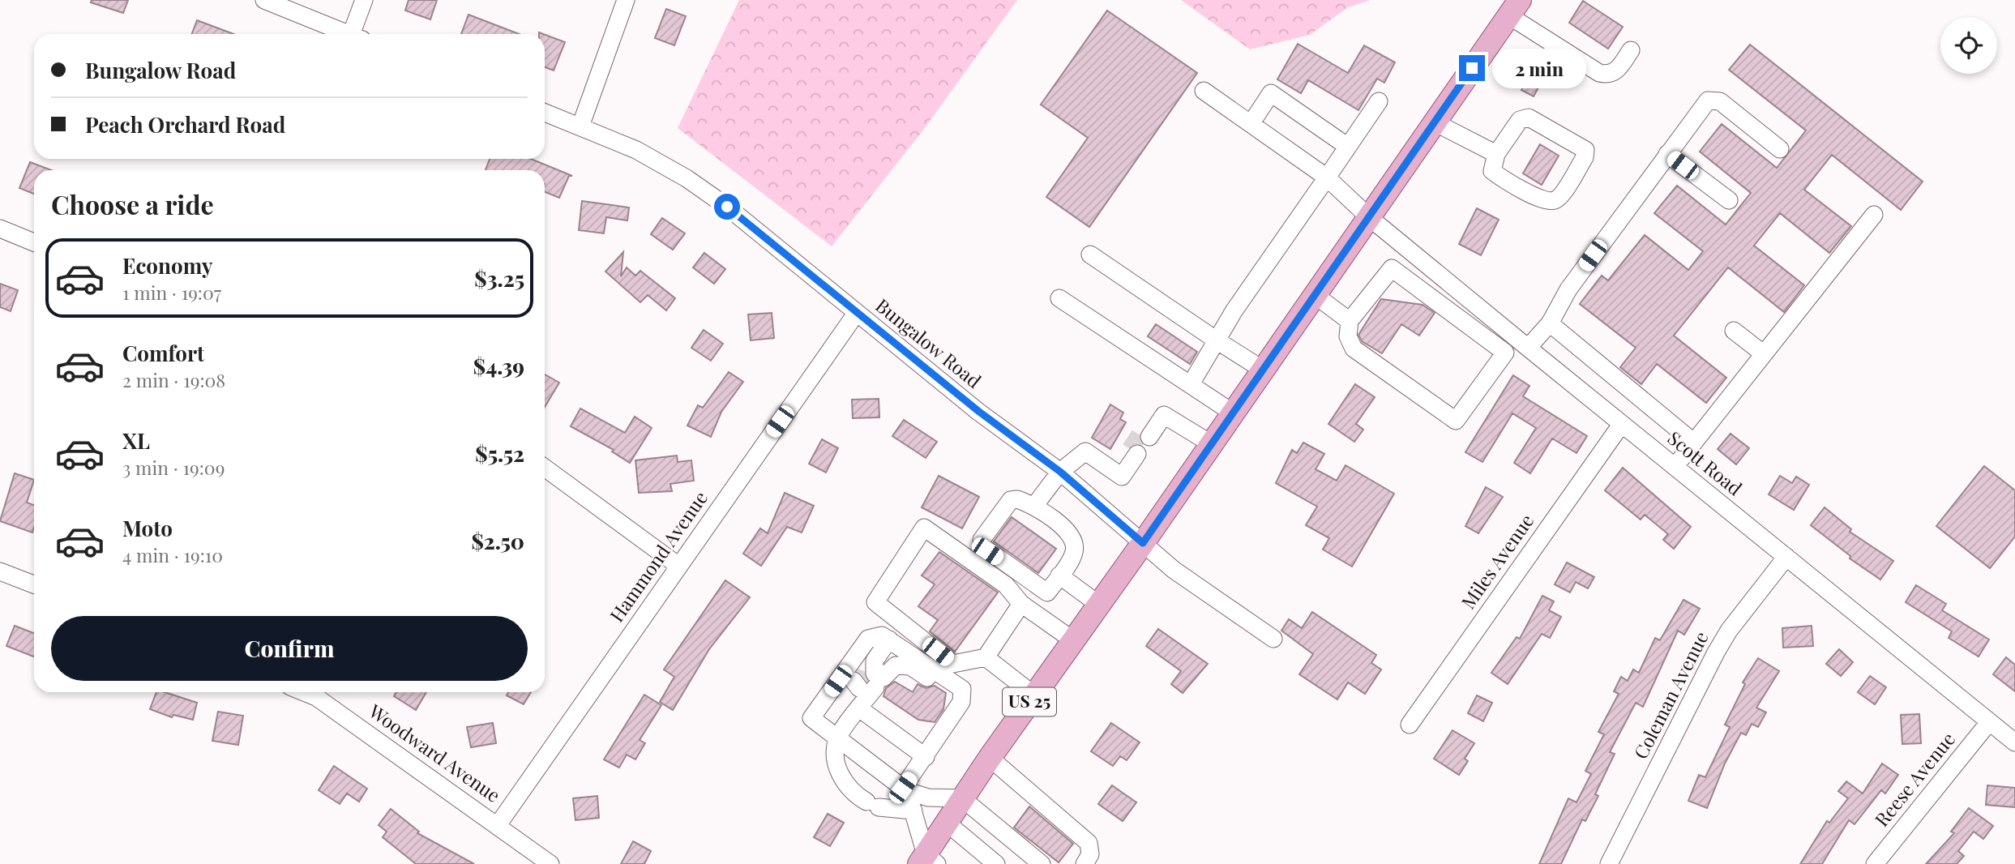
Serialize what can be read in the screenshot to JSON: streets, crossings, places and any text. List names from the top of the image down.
{
  "streets": {
    "main road": ["US 25"],
    "street": [
      "Bungalow Road",
      "Scott Road",
      "Hammond Avenue",
      "Miles Avenue",
      "Coleman Avenue",
      "Woodward Avenue",
      "Reese Avenue"
    ]
  },
  "crossings": [
    ["Bungalow Road", "Hammond Avenue"],
    ["Bungalow Road", "US 25"],
    ["Scott Road", "Miles Avenue"],
    ["Scott Road", "Coleman Avenue"],
    ["Scott Road", "US 25"],
    ["Scott Road", "Reese Avenue"],
    ["Hammond Avenue", "Woodward Avenue"]
  ],
  "page": {
    "banner": ["Bungalow Road", "Peach Orchard Road"],
    "bubble": "2 min",
    "heading": "Choose a ride",
    "list": [
      {
        "name": "Economy",
        "note": "1 min · 19:07",
        "value": "$3.25"
      },
      {
        "name": "Comfort",
        "note": "2 min · 19:08",
        "value": "$4.39"
      },
      {
        "name": "XL",
        "note": "3 min · 19:09",
        "value": "$5.52"
      },
      {
        "name": "Moto",
        "note": "4 min · 19:10",
        "value": "$2.50"
      }
    ],
    "buttons": "Confirm"
  }
}
